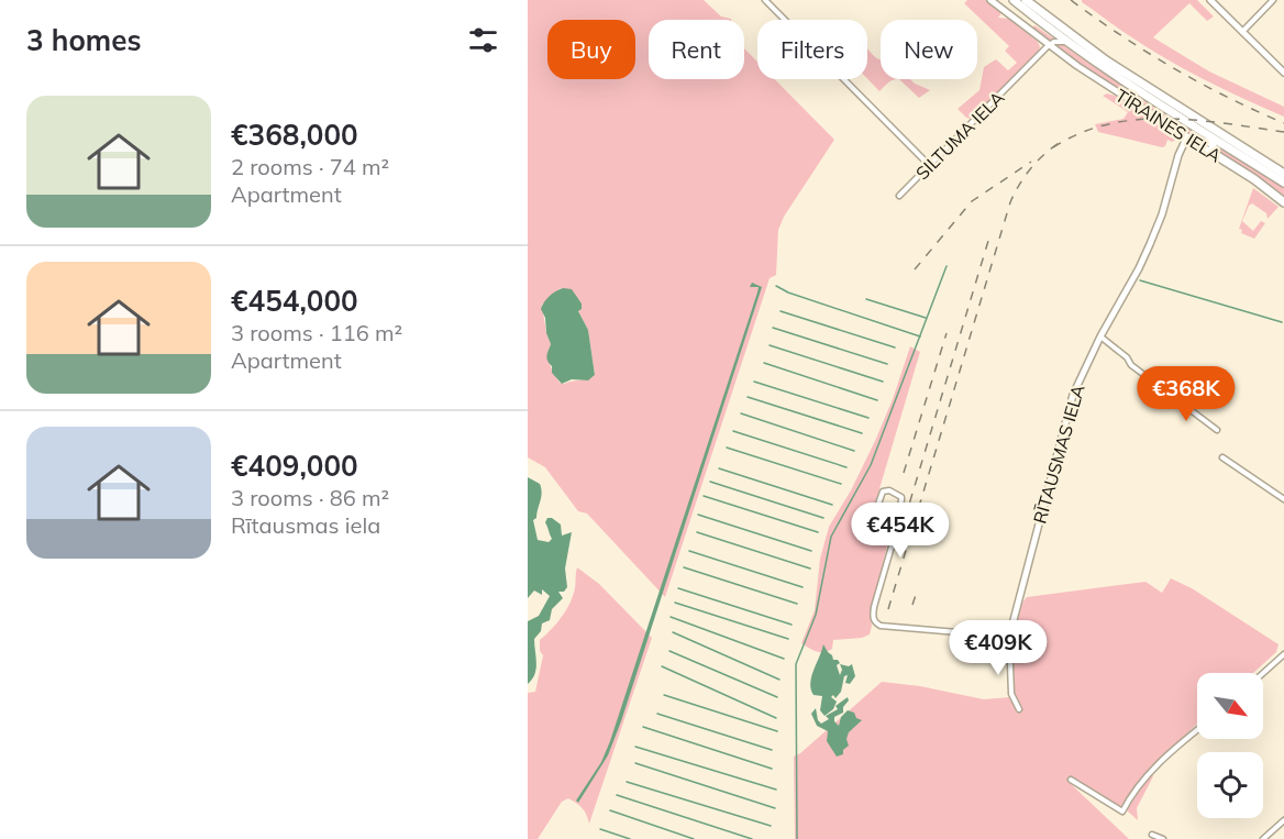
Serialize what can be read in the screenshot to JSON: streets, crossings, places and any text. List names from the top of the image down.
{
  "streets": {
    "highway": ["TĪRAINES IELA"],
    "street": ["SILTUMA IELA", "RĪTAUSMAS IELA"]
  },
  "crossings": [
    ["TĪRAINES IELA", "SILTUMA IELA"],
    ["TĪRAINES IELA", "RĪTAUSMAS IELA"]
  ],
  "north": "bottom right",
  "page": {
    "heading": "3 homes",
    "chip": [
      "Buy",
      "Rent",
      "Filters",
      "New"
    ],
    "list": [
      {
        "name": "€368,000",
        "note": "2 rooms · 74 m² · Apartment"
      },
      {
        "name": "€454,000",
        "note": "3 rooms · 116 m² · Apartment"
      },
      {
        "name": "€409,000",
        "note": "3 rooms · 86 m² · Rītausmas iela"
      }
    ],
    "price": ["€368K", "€454K", "€409K"]
  }
}
